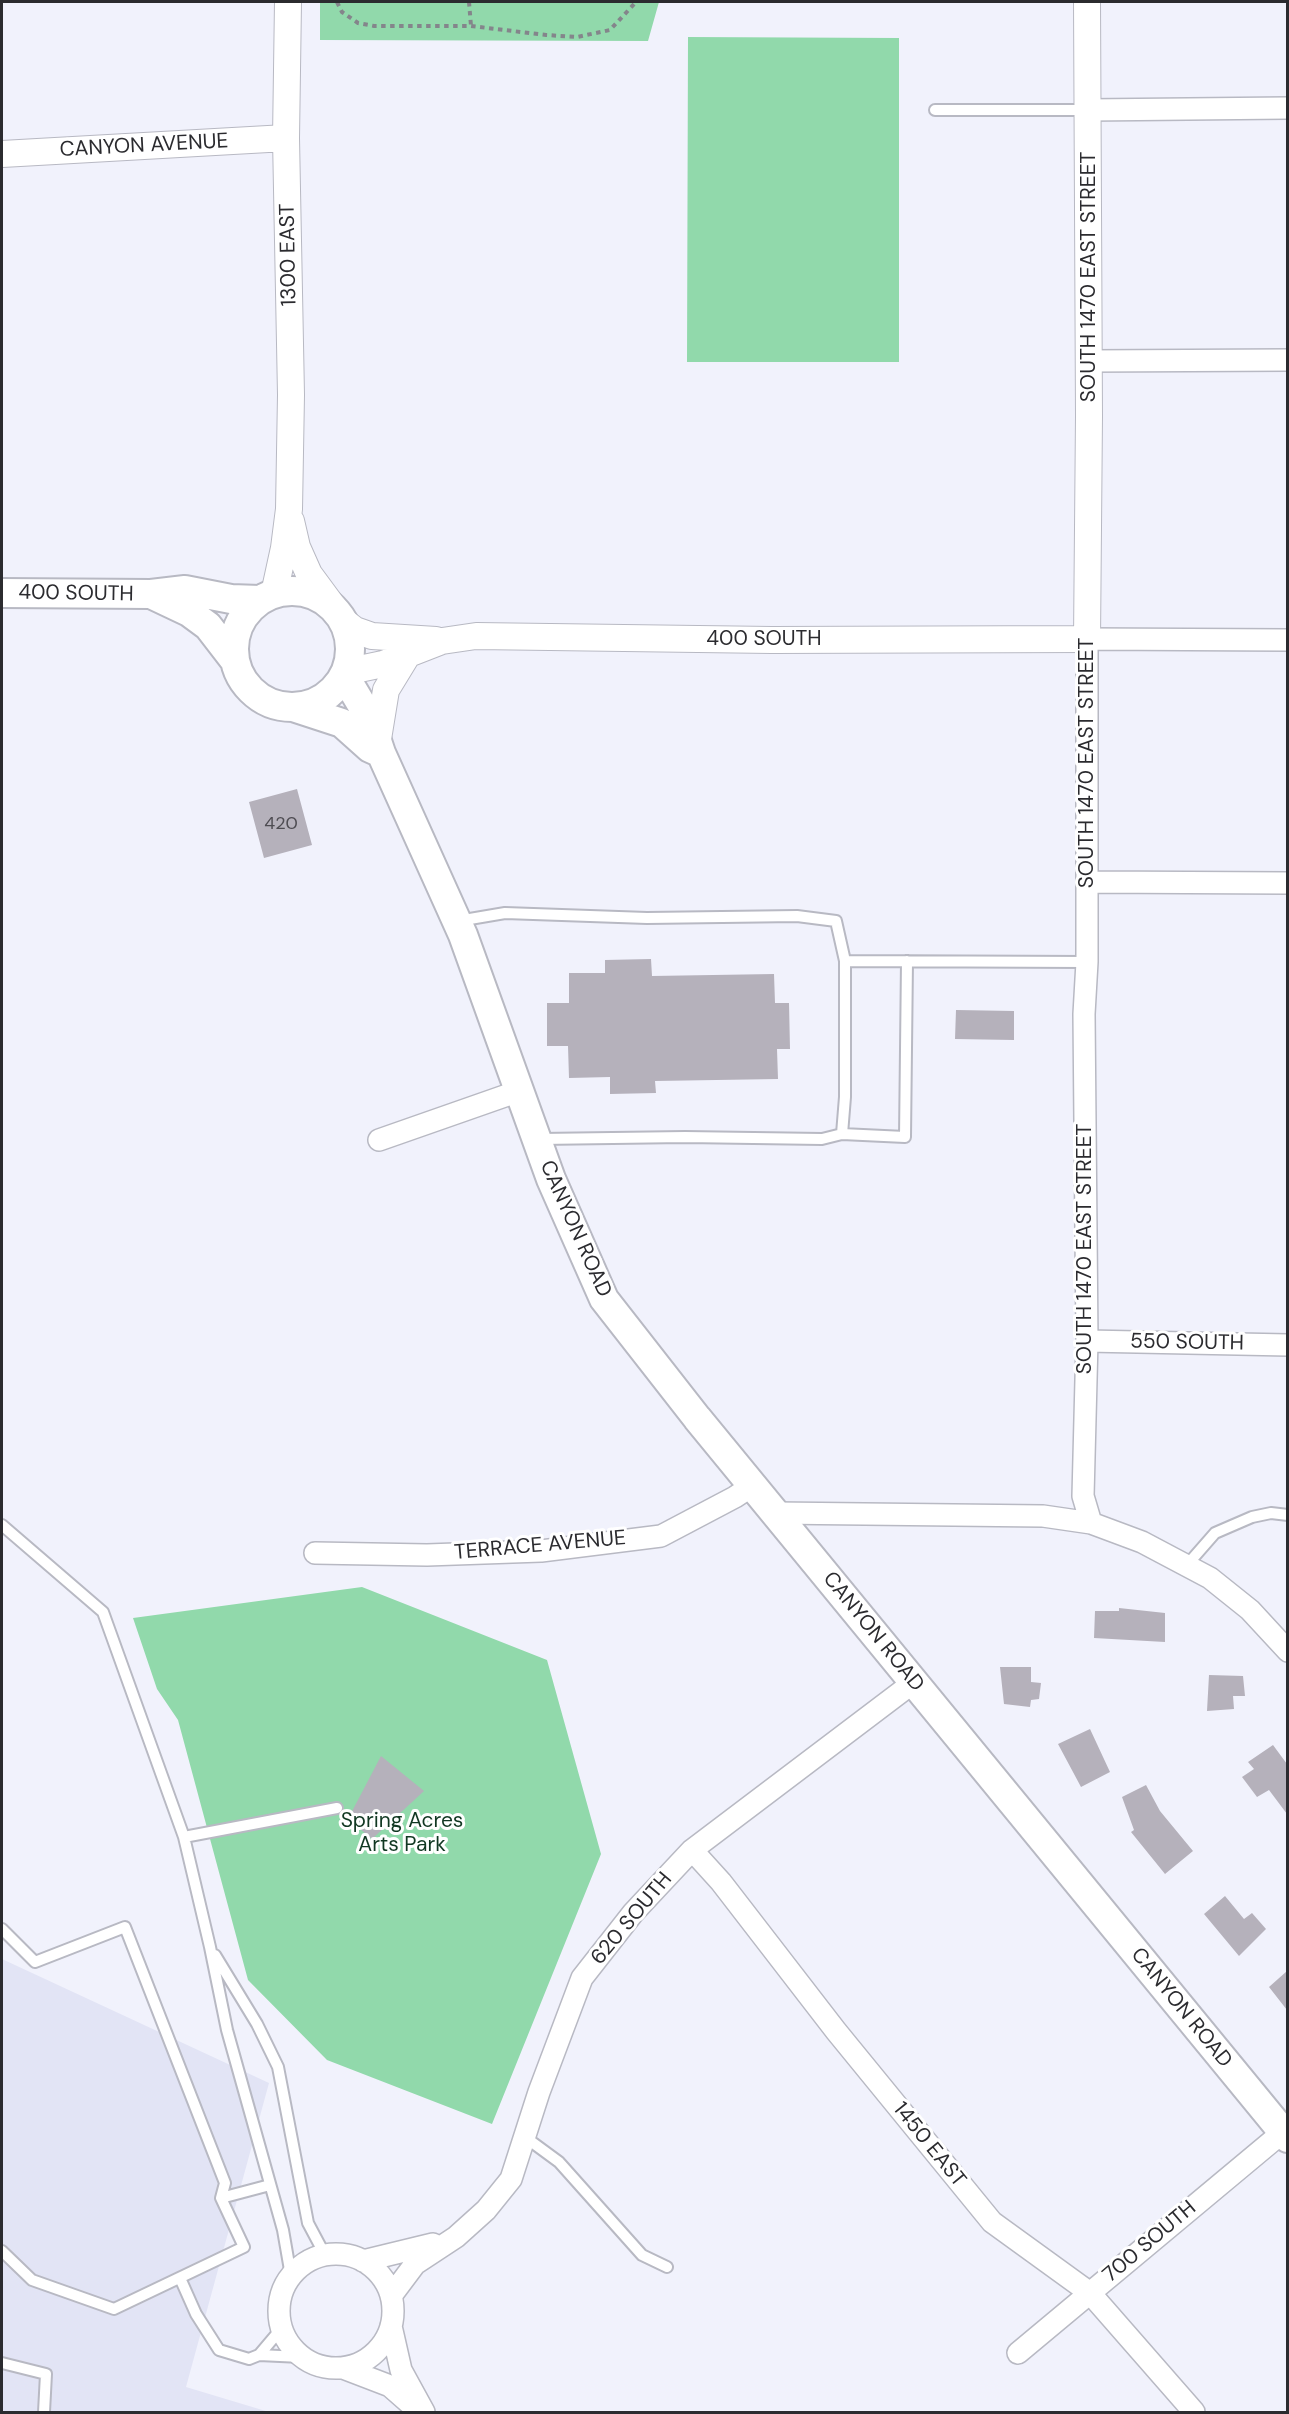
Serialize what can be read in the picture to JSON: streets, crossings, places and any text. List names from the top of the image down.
{
  "streets": {
    "main road": ["400 SOUTH", "CANYON ROAD"],
    "street": [
      "CANYON AVENUE",
      "1300 EAST",
      "SOUTH 1470 EAST STREET",
      "550 SOUTH",
      "TERRACE AVENUE",
      "620 SOUTH",
      "1450 EAST",
      "700 SOUTH"
    ]
  },
  "crossings": [
    ["CANYON AVENUE", "1300 EAST"],
    ["1300 EAST", "400 SOUTH"],
    ["1300 EAST", "CANYON ROAD"],
    ["SOUTH 1470 EAST STREET", "400 SOUTH"],
    ["SOUTH 1470 EAST STREET", "550 SOUTH"],
    ["400 SOUTH", "CANYON ROAD"],
    ["CANYON ROAD", "TERRACE AVENUE"],
    ["CANYON ROAD", "620 SOUTH"],
    ["CANYON ROAD", "700 SOUTH"],
    ["620 SOUTH", "1450 EAST"],
    ["1450 EAST", "700 SOUTH"]
  ],
  "parks": ["Spring Acres Arts Park"],
  "house_numbers": ["420"]
}
